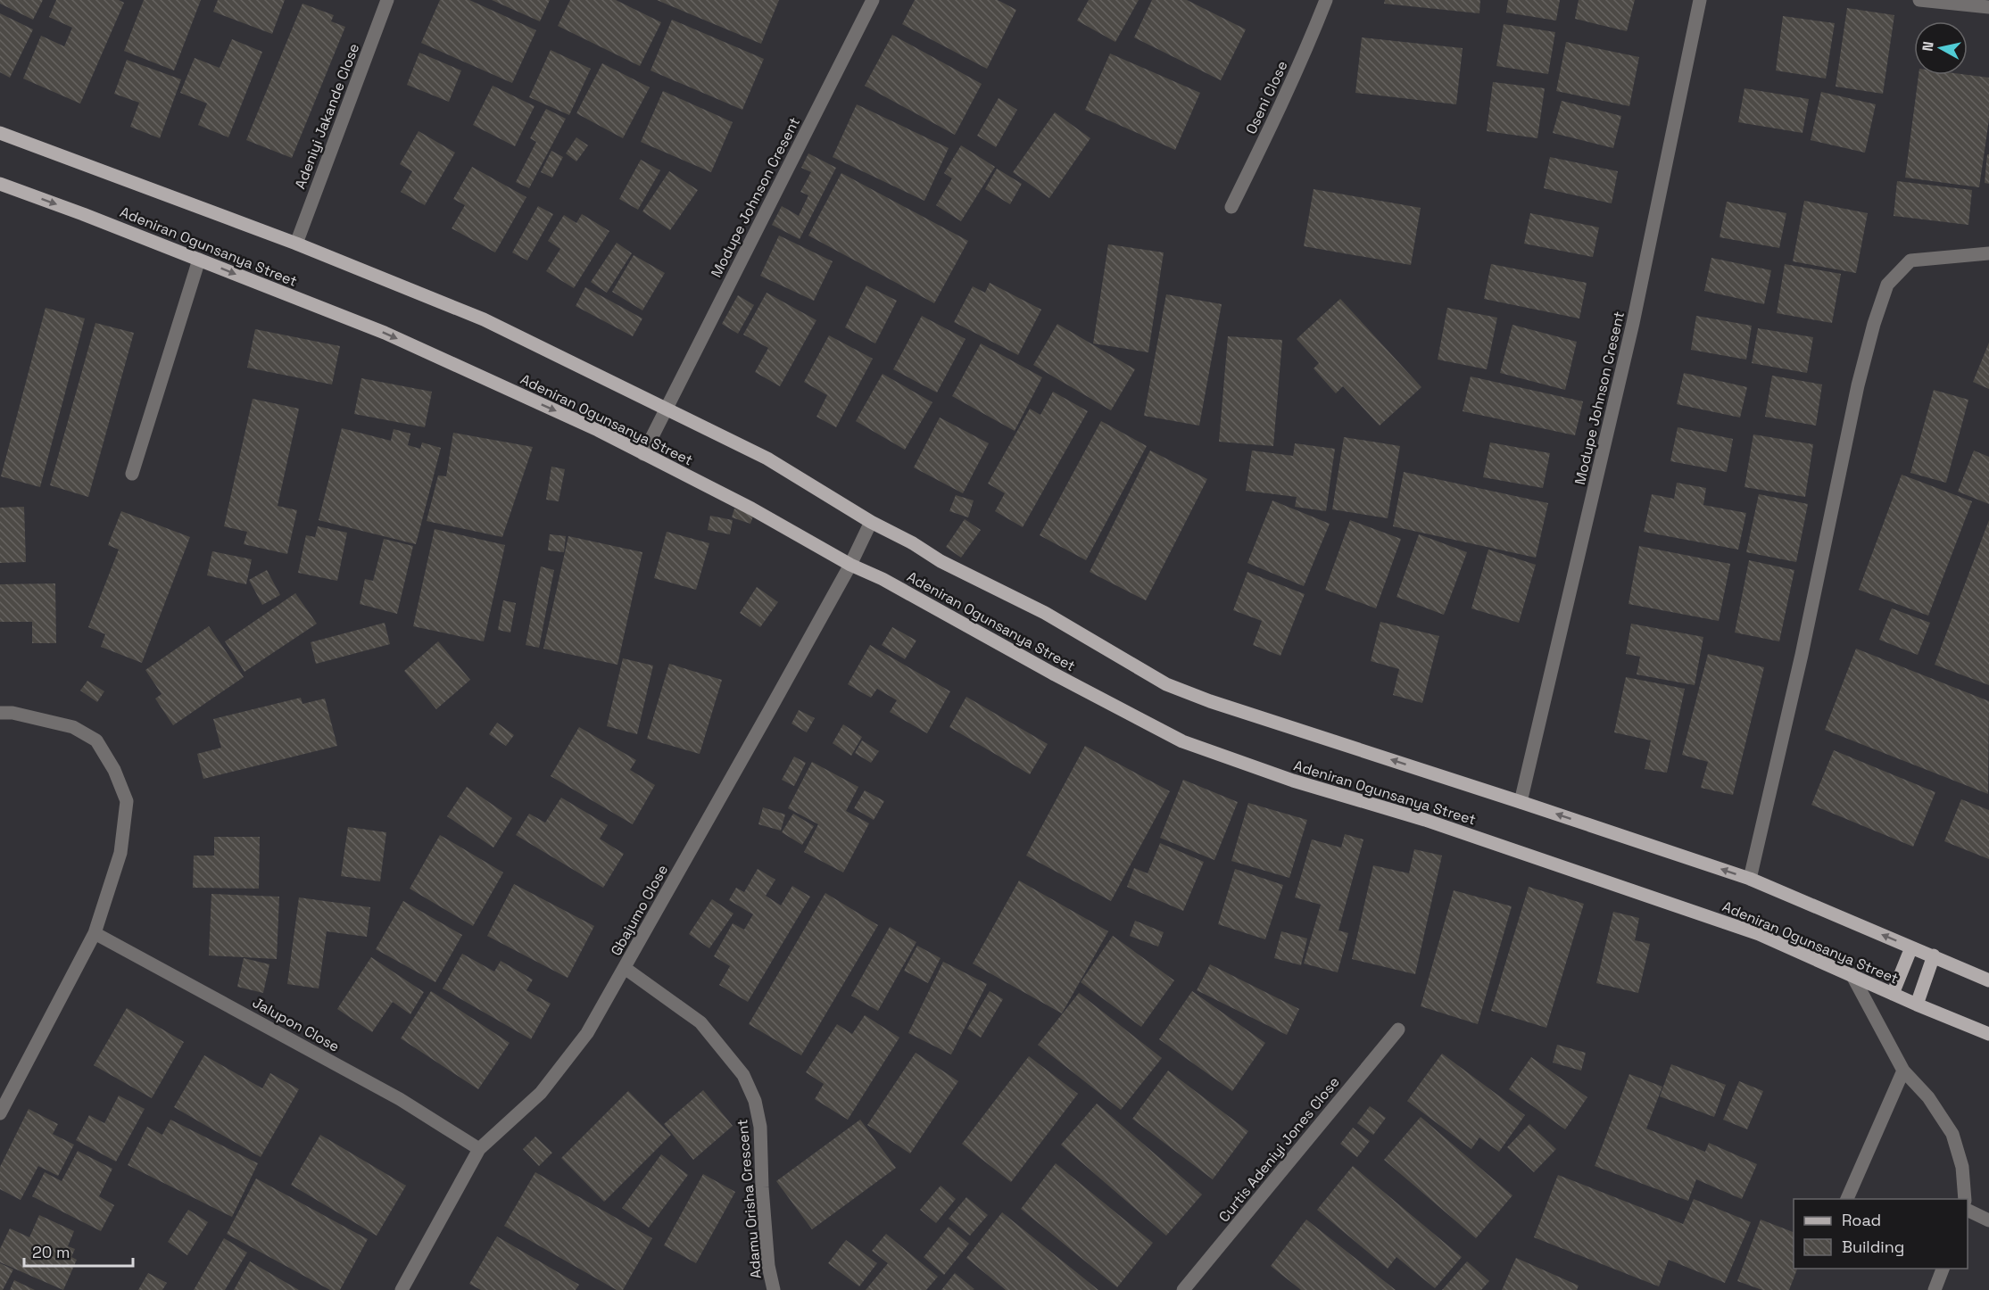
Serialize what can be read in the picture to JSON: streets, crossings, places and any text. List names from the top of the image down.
{
  "streets": {
    "main road": ["Adeniran Ogunsanya Street"],
    "street": [
      "Oseni Close",
      "Adeniyi Jakande Close",
      "Modupe Johnson Cresent",
      "Gbajumo Close",
      "Jalupon Close",
      "Curtis Adeniyi Jones Close",
      "Adamu Orisha Crescent"
    ]
  },
  "crossings": [
    ["Adeniyi Jakande Close", "Adeniran Ogunsanya Street"],
    ["Modupe Johnson Cresent", "Adeniran Ogunsanya Street"],
    ["Adeniran Ogunsanya Street", "Gbajumo Close"],
    ["Gbajumo Close", "Jalupon Close"],
    ["Gbajumo Close", "Adamu Orisha Crescent"]
  ],
  "legend": ["Road", "Building"],
  "scale_bar": "20 m",
  "north": "left"
}
